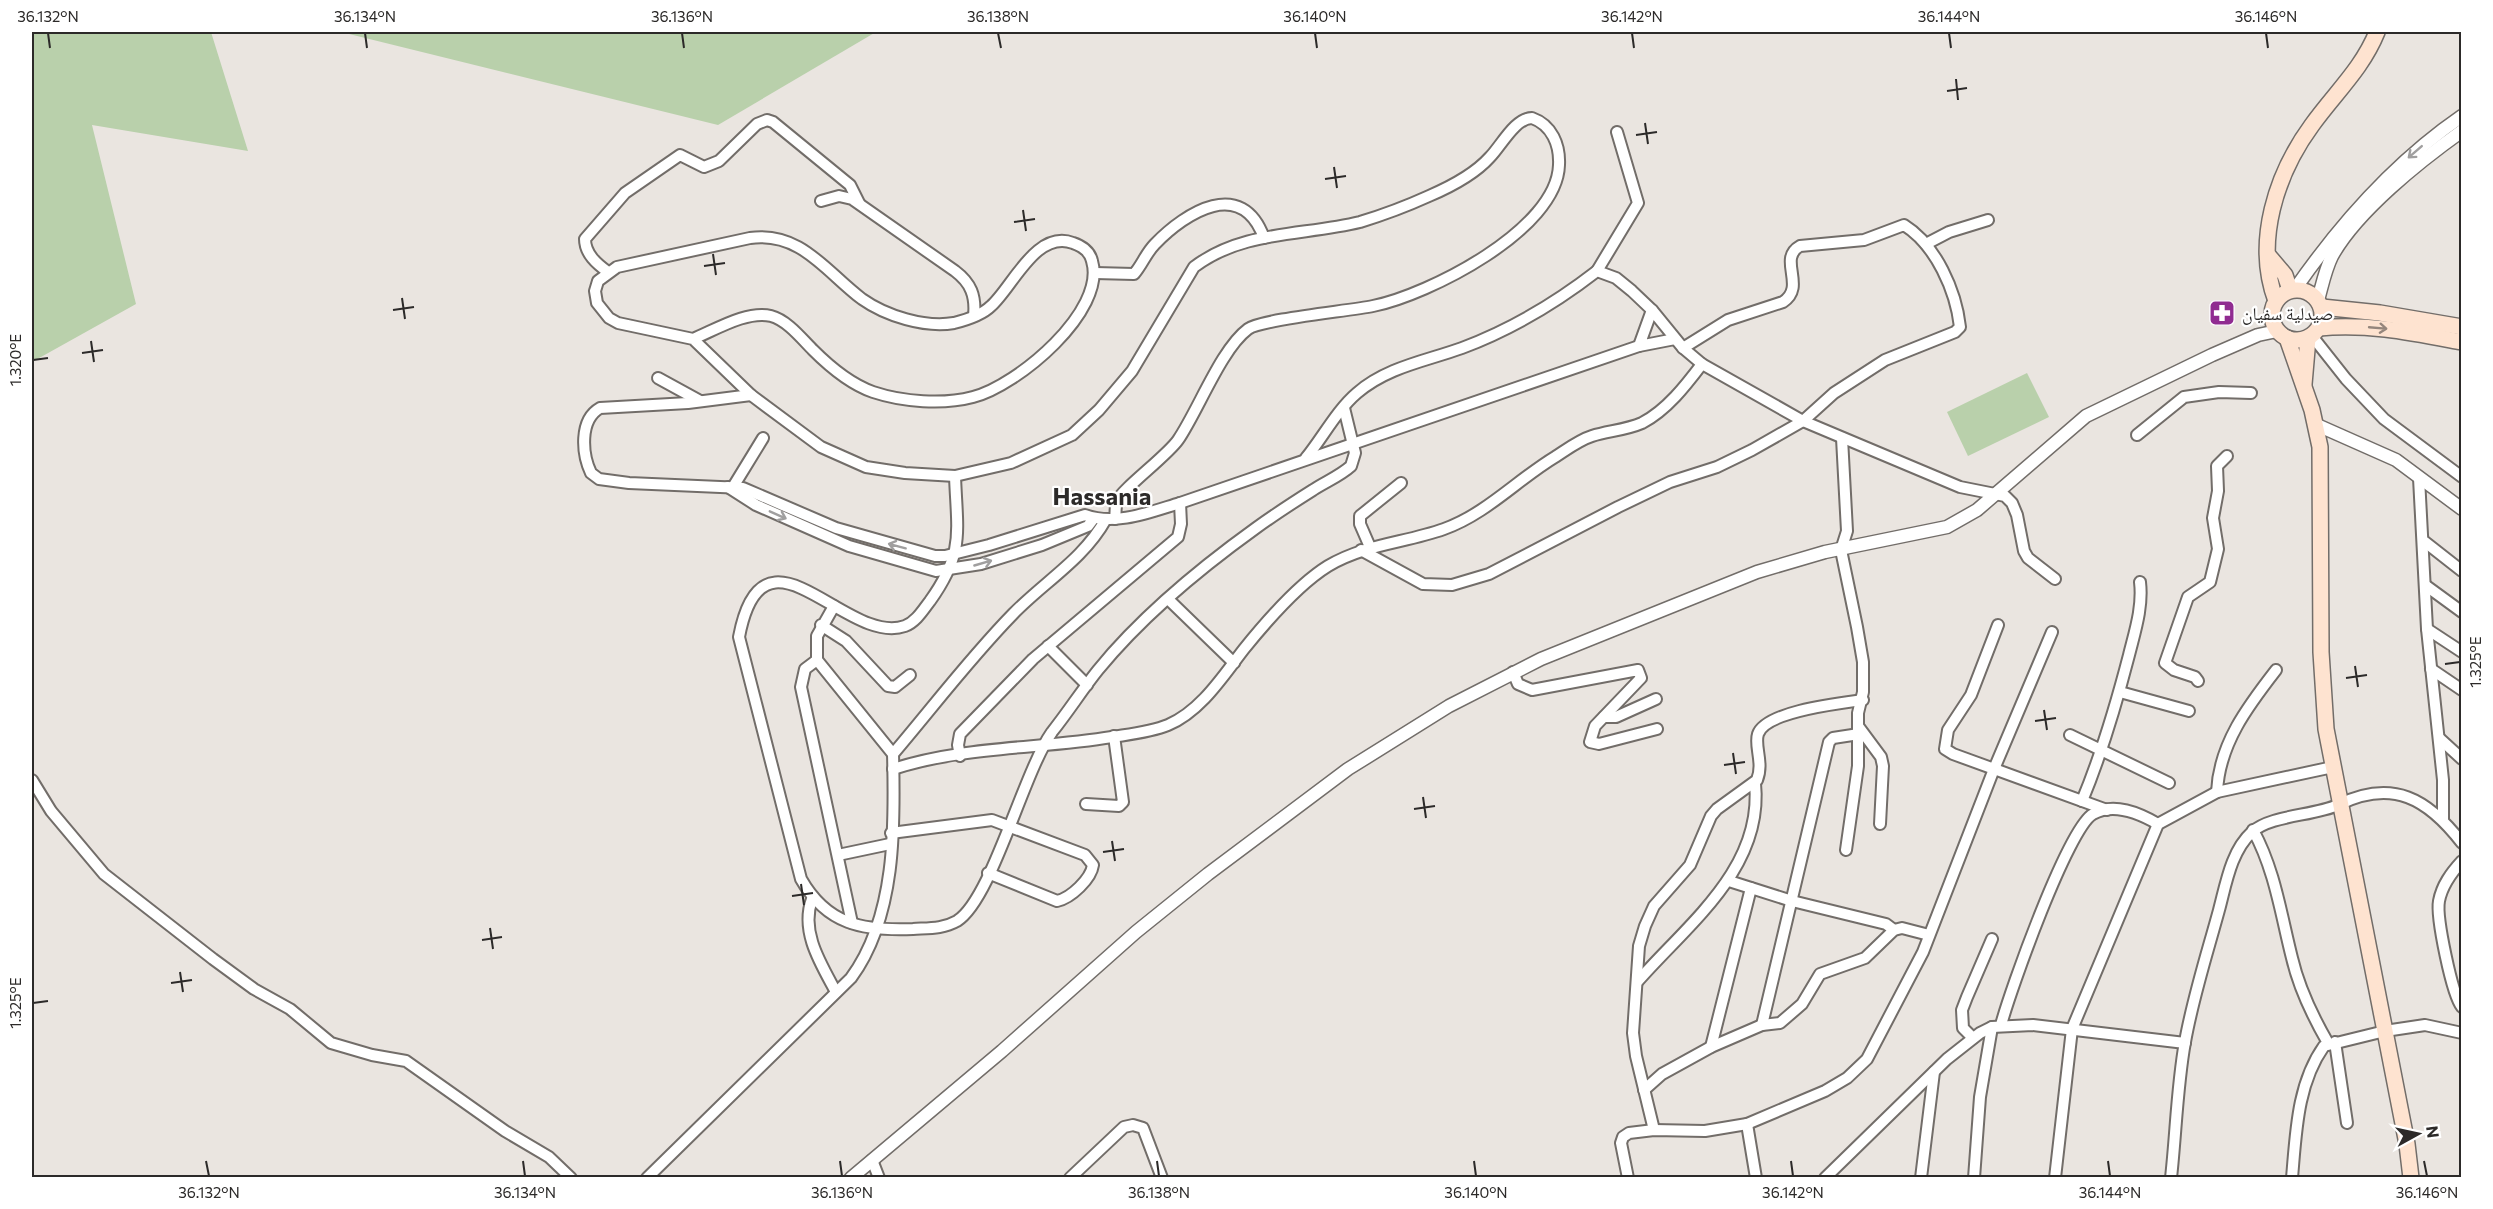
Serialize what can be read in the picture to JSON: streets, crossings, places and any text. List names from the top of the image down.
{
  "districts": ["Hassania"],
  "places": {
    "pharmacy": ["صيدلية سفيان"]
  },
  "north": "right",
  "coordinates": [
    "36.132°N",
    "36.134°N",
    "36.136°N",
    "36.138°N",
    "36.140°N",
    "36.142°N",
    "36.144°N",
    "36.146°N",
    "1.320°E",
    "1.325°E"
  ]
}
